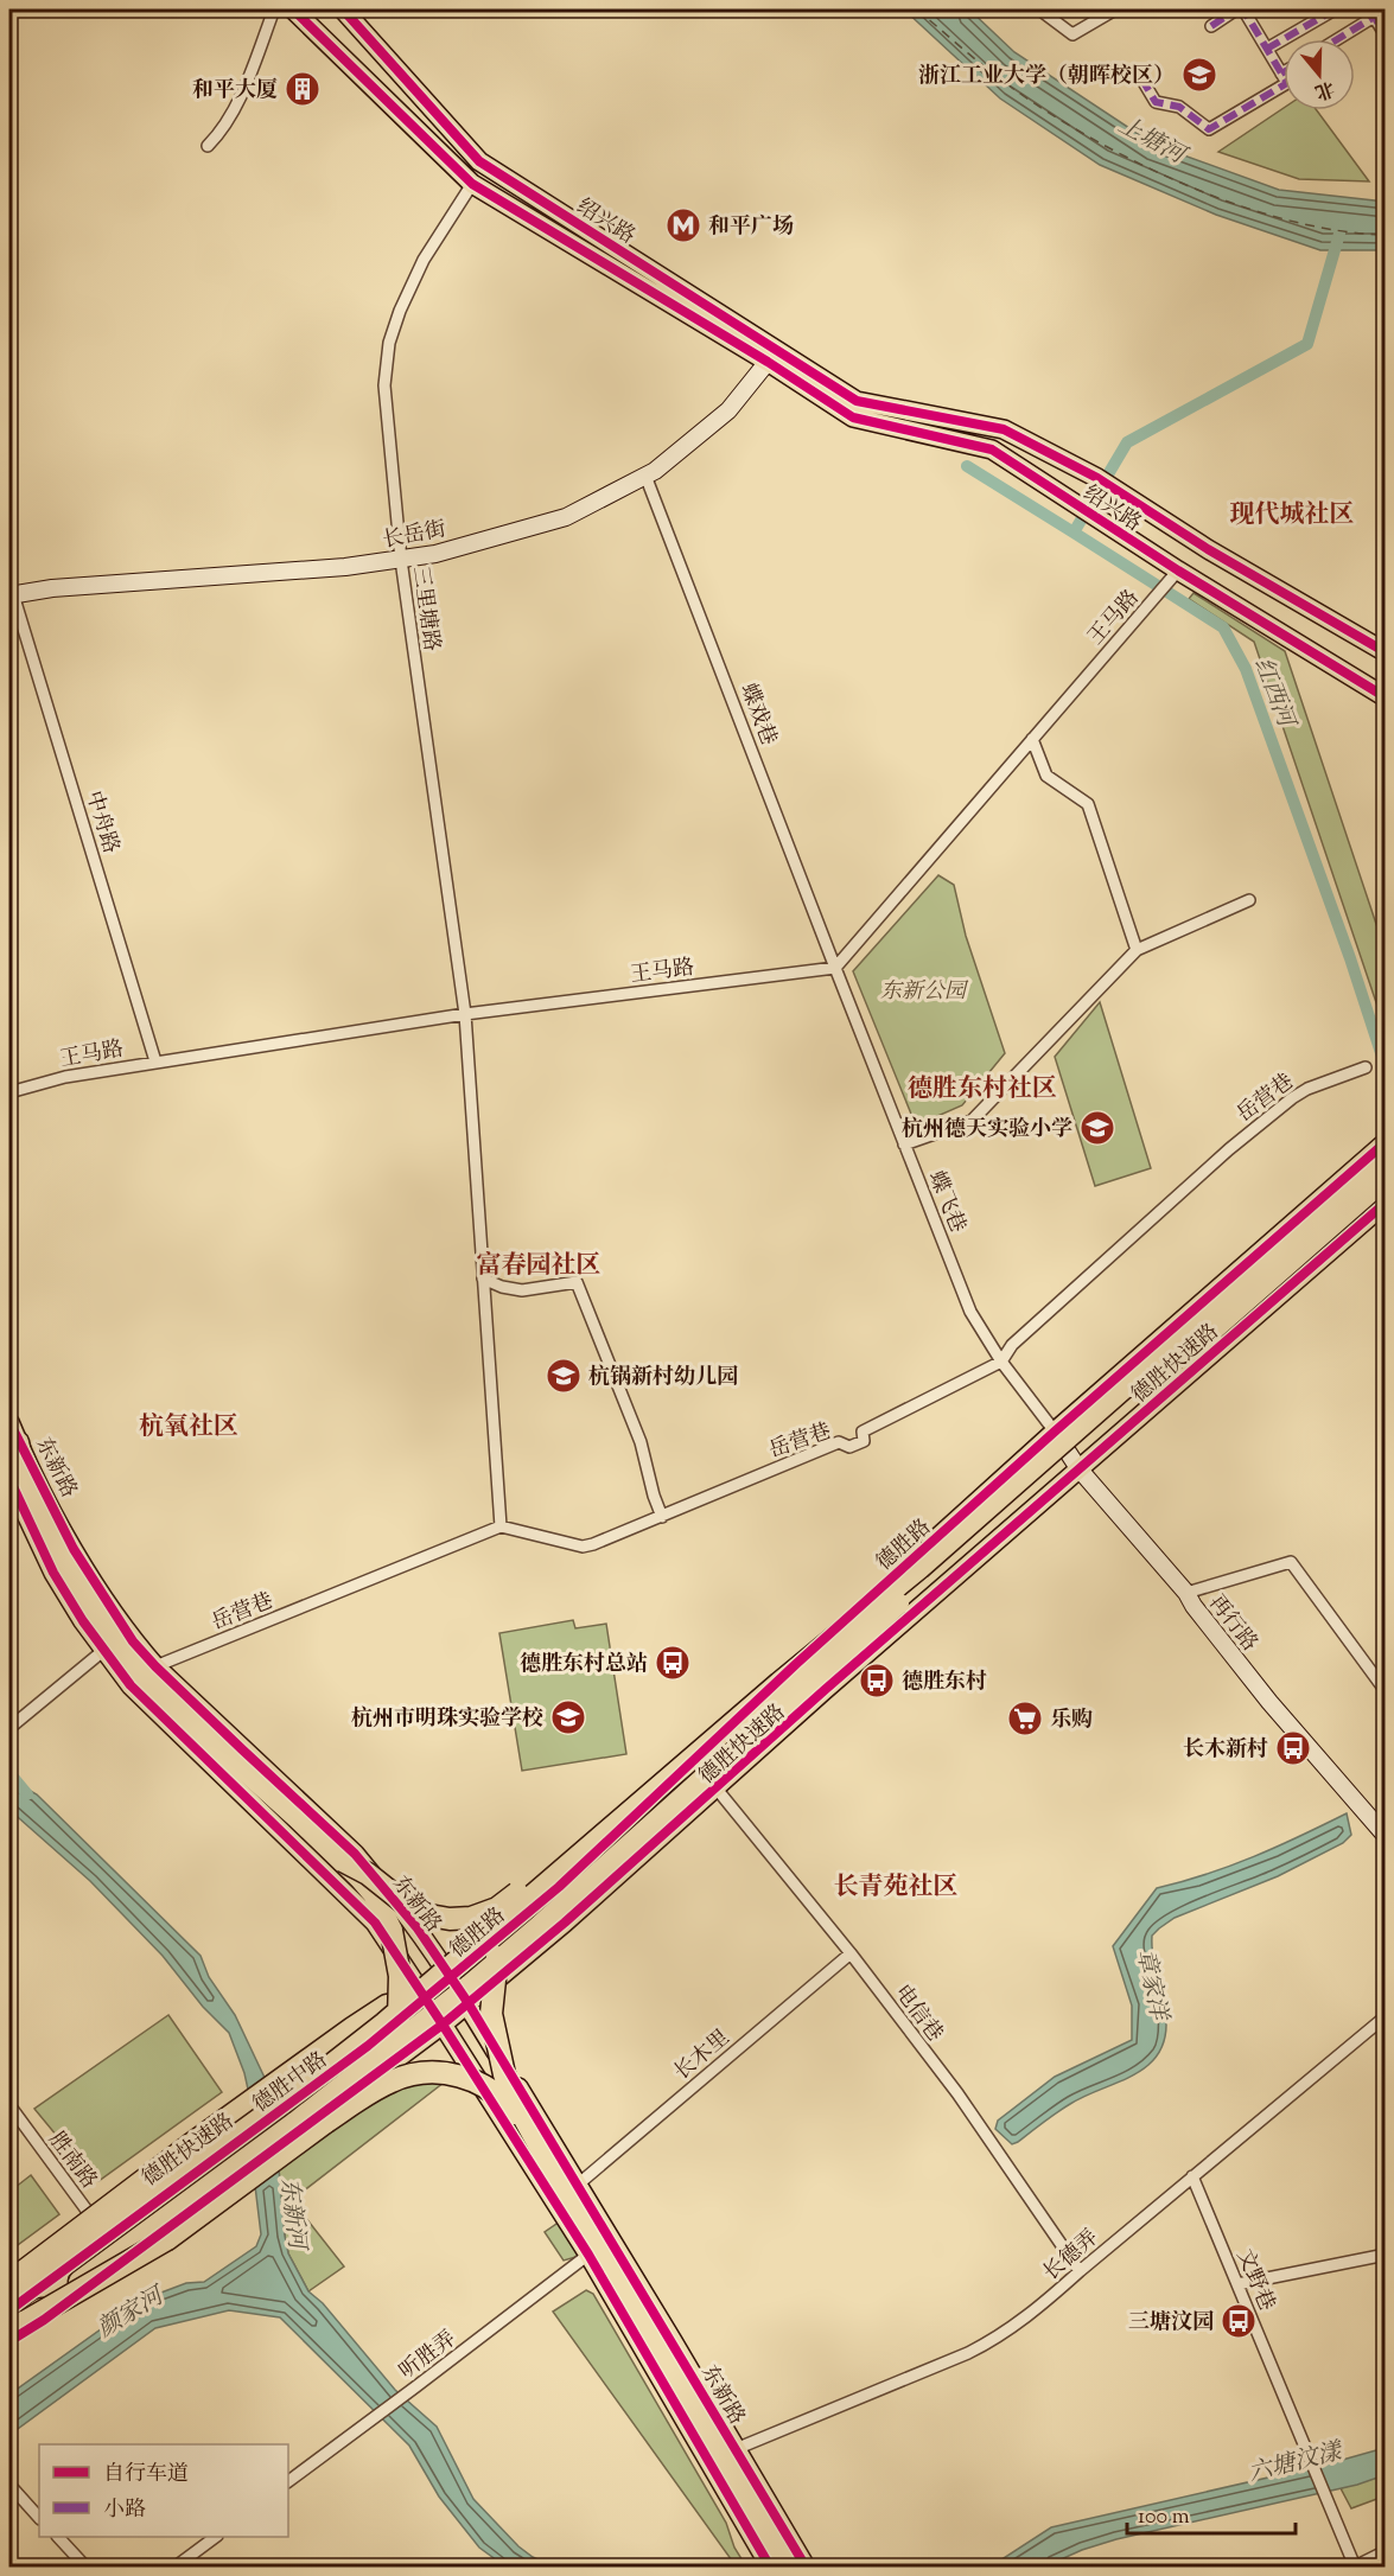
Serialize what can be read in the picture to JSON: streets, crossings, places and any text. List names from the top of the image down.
{
  "streets": {
    "highway": ["德胜快速路"],
    "main road": [
      "绍兴路",
      "东新路",
      "德胜路",
      "德胜中路"
    ],
    "street": [
      "长岳街",
      "三里塘路",
      "王马路",
      "蝶戏巷",
      "中舟路",
      "岳营巷",
      "蝶飞巷",
      "再行路",
      "电信巷",
      "长木里",
      "胜南路",
      "长德弄",
      "文野巷",
      "听胜弄"
    ]
  },
  "crossings": [
    ["绍兴路", "长岳街"],
    ["绍兴路", "三里塘路"],
    ["绍兴路", "王马路"],
    ["长岳街", "三里塘路"],
    ["长岳街", "蝶戏巷"],
    ["长岳街", "中舟路"],
    ["三里塘路", "王马路"],
    ["三里塘路", "岳营巷"],
    ["王马路", "蝶戏巷"],
    ["王马路", "中舟路"],
    ["王马路", "蝶飞巷"],
    ["蝶戏巷", "蝶飞巷"],
    ["岳营巷", "蝶飞巷"],
    ["岳营巷", "东新路"],
    ["蝶飞巷", "德胜路"],
    ["蝶飞巷", "再行路"],
    ["德胜快速路", "德胜中路"],
    ["东新路", "德胜路"],
    ["东新路", "长木里"],
    ["东新路", "德胜中路"],
    ["东新路", "长德弄"],
    ["东新路", "听胜弄"],
    ["德胜路", "再行路"],
    ["德胜路", "德胜中路"],
    ["电信巷", "长木里"],
    ["电信巷", "长德弄"],
    ["德胜中路", "胜南路"],
    ["长德弄", "文野巷"]
  ],
  "districts": [
    "现代城社区",
    "德胜东村社区",
    "富春园社区",
    "杭氧社区",
    "长青苑社区"
  ],
  "water": [
    "上塘河",
    "红西河",
    "章家洋",
    "东新河",
    "颜家河",
    "六塘汶漾"
  ],
  "parks": ["东新公园"],
  "places": {
    "school or university": [
      "浙江工业大学（朝晖校区）",
      "杭州德天实验小学",
      "杭锅新村幼儿园",
      "杭州市明珠实验学校"
    ],
    "building": ["和平大厦"],
    "metro station": ["和平广场"],
    "bus stop": [
      "德胜东村总站",
      "德胜东村",
      "长木新村",
      "三塘汶园"
    ],
    "supermarket": ["乐购"]
  },
  "legend": ["自行车道", "小路"],
  "scale_bar": "100 m",
  "north": "bottom"
}
